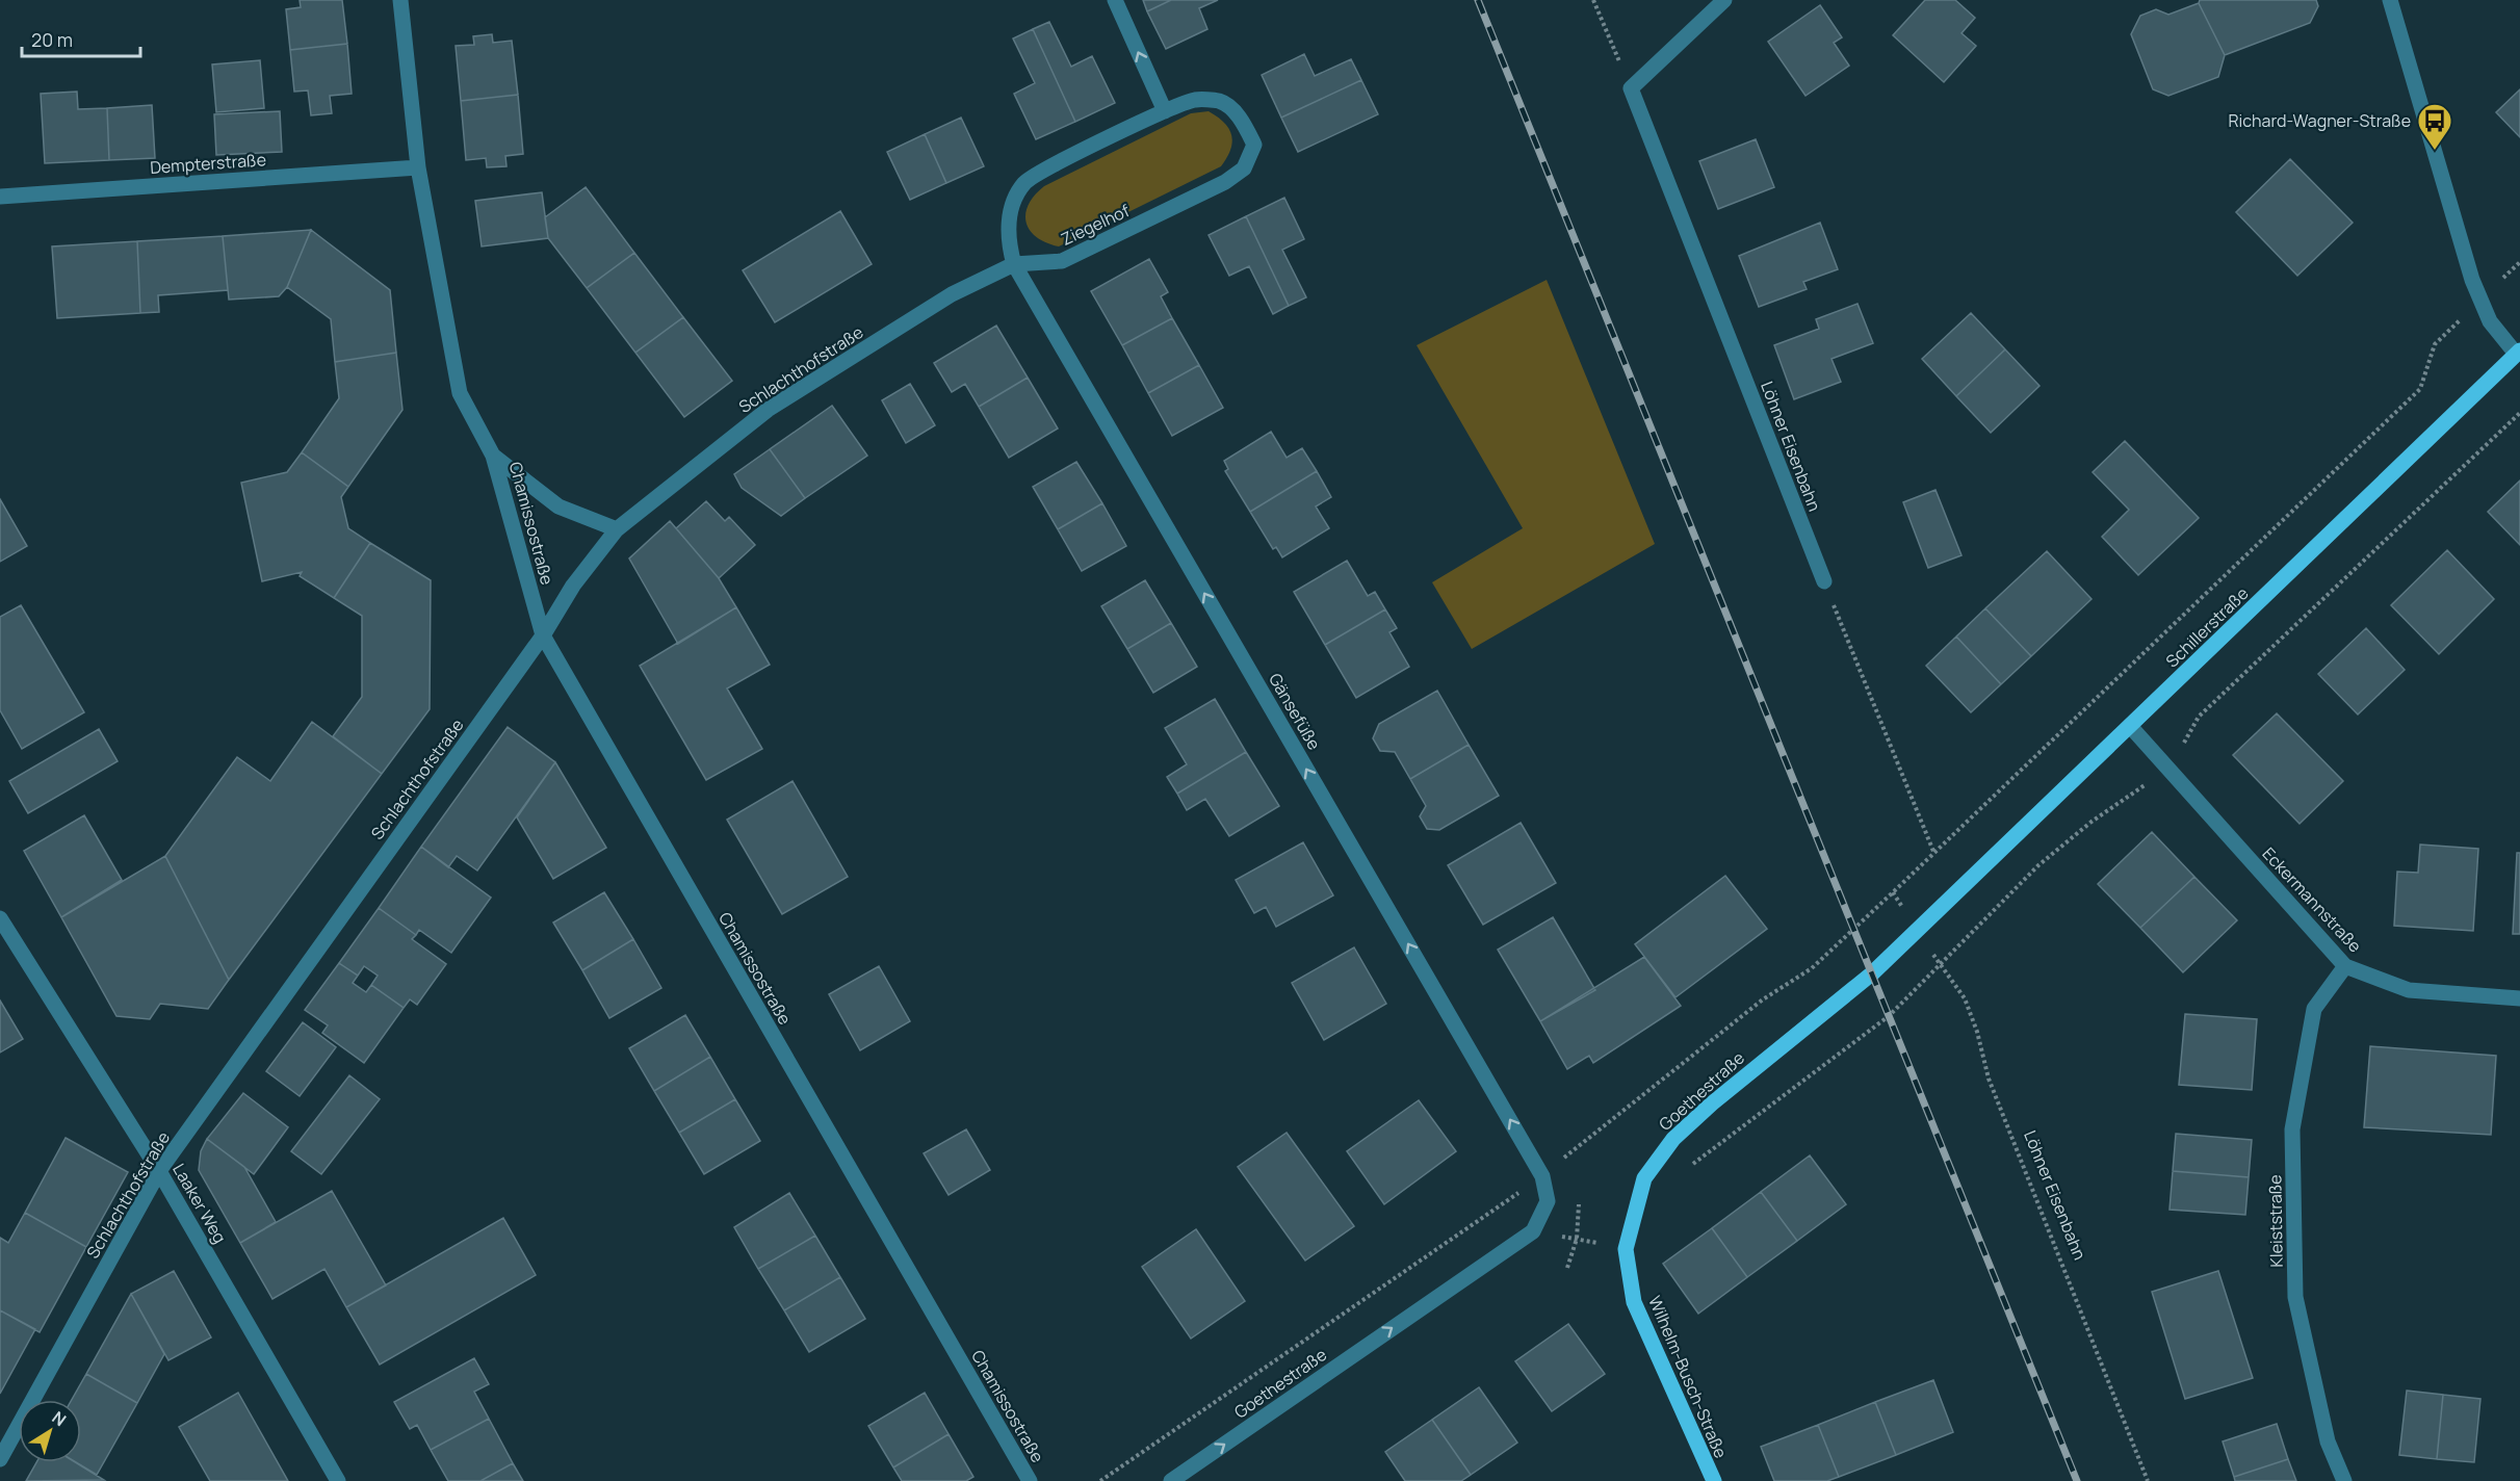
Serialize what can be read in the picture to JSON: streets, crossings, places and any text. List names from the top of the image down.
{
  "streets": {
    "main road": ["Schillerstraße", "Goethestraße", "Wilhelm-Busch-Straße"],
    "street": [
      "Dempterstraße",
      "Ziegelhof",
      "Schlachthofstraße",
      "Löhner Eisenbahn",
      "Chamissostraße",
      "Gänsefüße",
      "Eckermannstraße",
      "Laaker Weg",
      "Kleiststraße"
    ]
  },
  "crossings": [
    ["Dempterstraße", "Chamissostraße"],
    ["Ziegelhof", "Schlachthofstraße"],
    ["Ziegelhof", "Gänsefüße"],
    ["Schlachthofstraße", "Chamissostraße"],
    ["Schlachthofstraße", "Gänsefüße"],
    ["Schlachthofstraße", "Laaker Weg"],
    ["Löhner Eisenbahn", "Schillerstraße"],
    ["Löhner Eisenbahn", "Goethestraße"],
    ["Schillerstraße", "Eckermannstraße"],
    ["Schillerstraße", "Goethestraße"],
    ["Gänsefüße", "Goethestraße"],
    ["Eckermannstraße", "Kleiststraße"],
    ["Goethestraße", "Wilhelm-Busch-Straße"]
  ],
  "one_way": ["Gänsefüße", "Goethestraße"],
  "places": {
    "bus stop": ["Richard-Wagner-Straße"]
  },
  "scale_bar": "20 m",
  "north": "top right"
}
